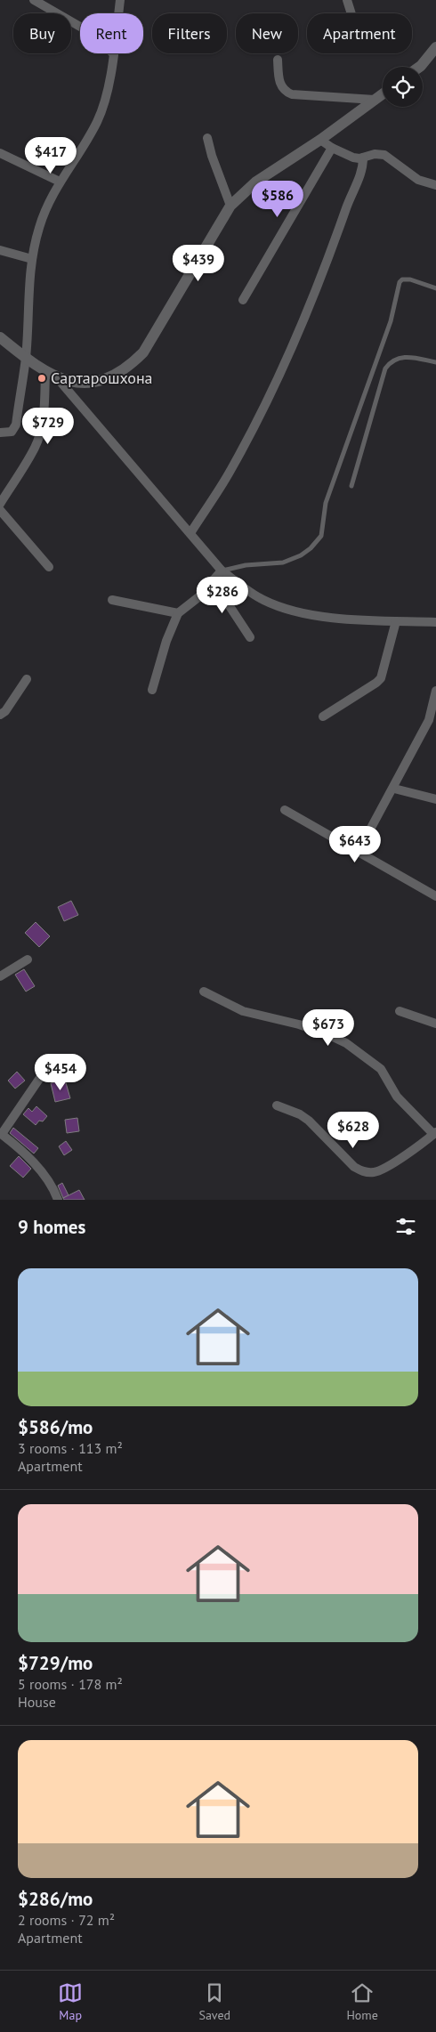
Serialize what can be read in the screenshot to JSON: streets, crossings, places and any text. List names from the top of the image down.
{
  "places": ["Сартарошхона"],
  "page": {
    "chip": [
      "Buy",
      "Rent",
      "Filters",
      "New",
      "Apartment"
    ],
    "price": [
      "$417",
      "$586",
      "$439",
      "$729",
      "$286",
      "$643",
      "$673",
      "$454",
      "$628"
    ],
    "heading": "9 homes",
    "list": [
      {
        "name": "$586/mo",
        "note": "3 rooms · 113 m² · Apartment"
      },
      {
        "name": "$729/mo",
        "note": "5 rooms · 178 m² · House"
      },
      {
        "name": "$286/mo",
        "note": "2 rooms · 72 m² · Apartment"
      }
    ],
    "tabs": ["Map", "Saved", "Home"]
  }
}
